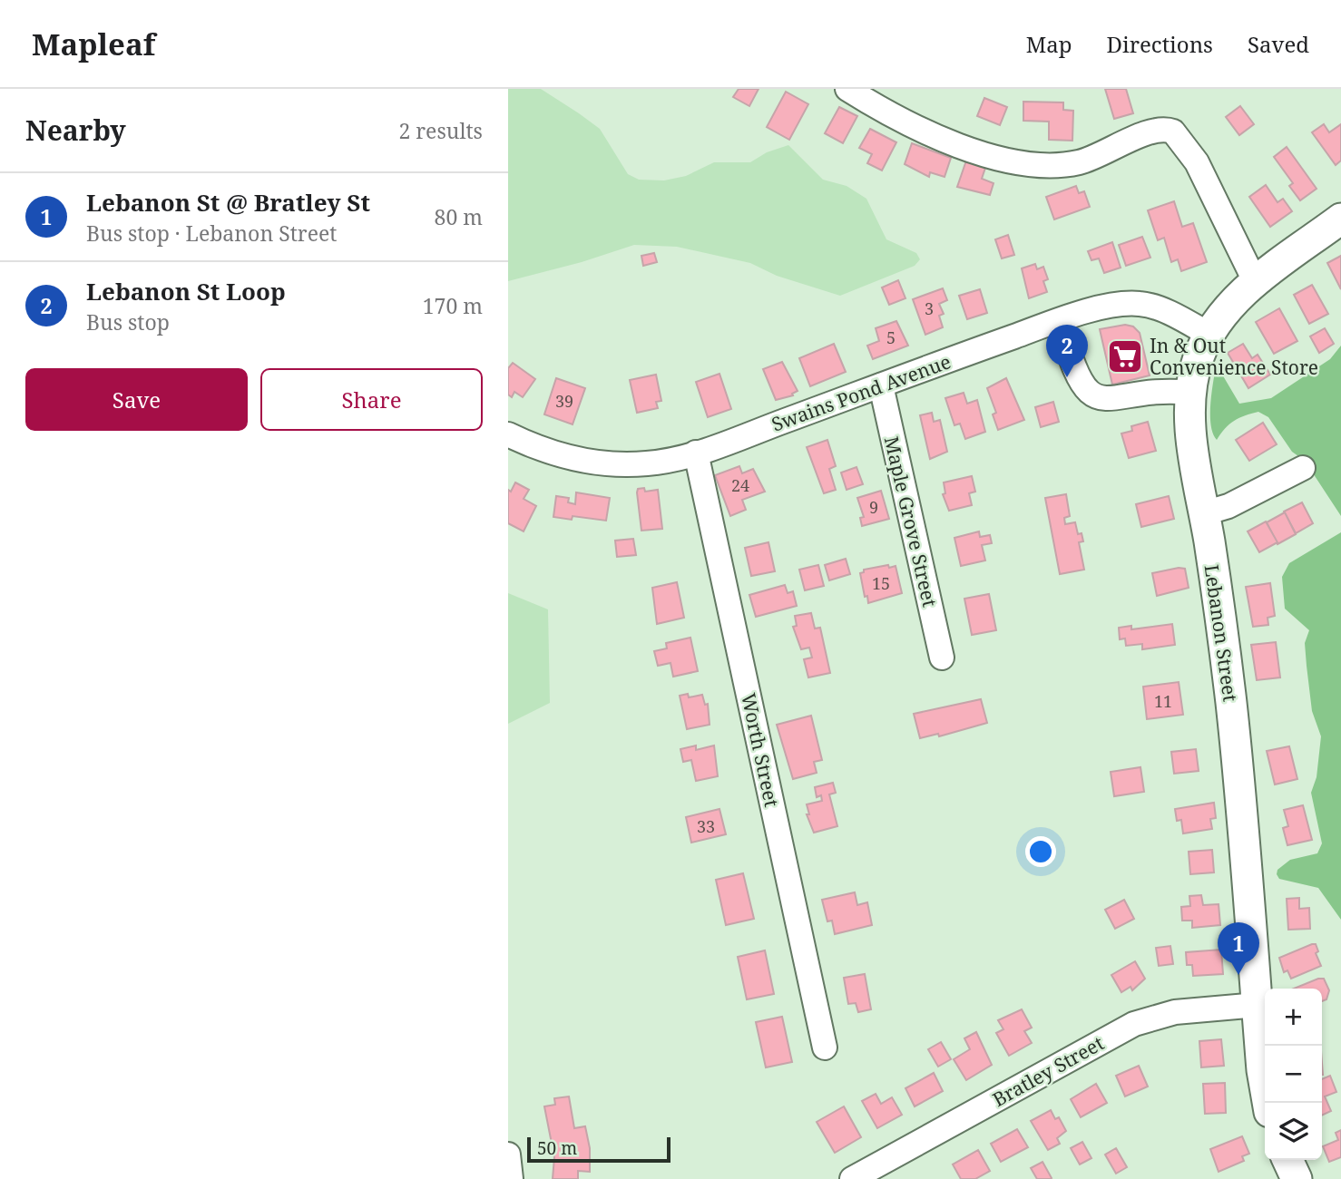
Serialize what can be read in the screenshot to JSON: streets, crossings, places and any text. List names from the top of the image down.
{
  "streets": {
    "main road": ["Lebanon Street"],
    "street": [
      "Swains Pond Avenue",
      "Maple Grove Street",
      "Worth Street",
      "Bratley Street"
    ]
  },
  "crossings": [
    ["Swains Pond Avenue", "Maple Grove Street"],
    ["Swains Pond Avenue", "Lebanon Street"],
    ["Swains Pond Avenue", "Worth Street"],
    ["Lebanon Street", "Bratley Street"]
  ],
  "places": {
    "supermarket": ["In & Out Convenience Store"]
  },
  "house_numbers": [
    "3",
    "5",
    "39",
    "24",
    "9",
    "15",
    "11",
    "33"
  ],
  "scale_bar": "50 m",
  "page": {
    "header": "Mapleaf",
    "nav": ["Map", "Directions", "Saved"],
    "heading": ["Nearby", "2 results"],
    "list": [
      {
        "mark": "1",
        "name": "Lebanon St @ Bratley St",
        "note": "Bus stop · Lebanon Street",
        "value": "80 m"
      },
      {
        "mark": "2",
        "name": "Lebanon St Loop",
        "note": "Bus stop",
        "value": "170 m"
      }
    ],
    "pins": ["2", "1"],
    "buttons": ["Save", "Share"],
    "map_buttons": ["+", "−"],
    "scale": "50 m"
  }
}
